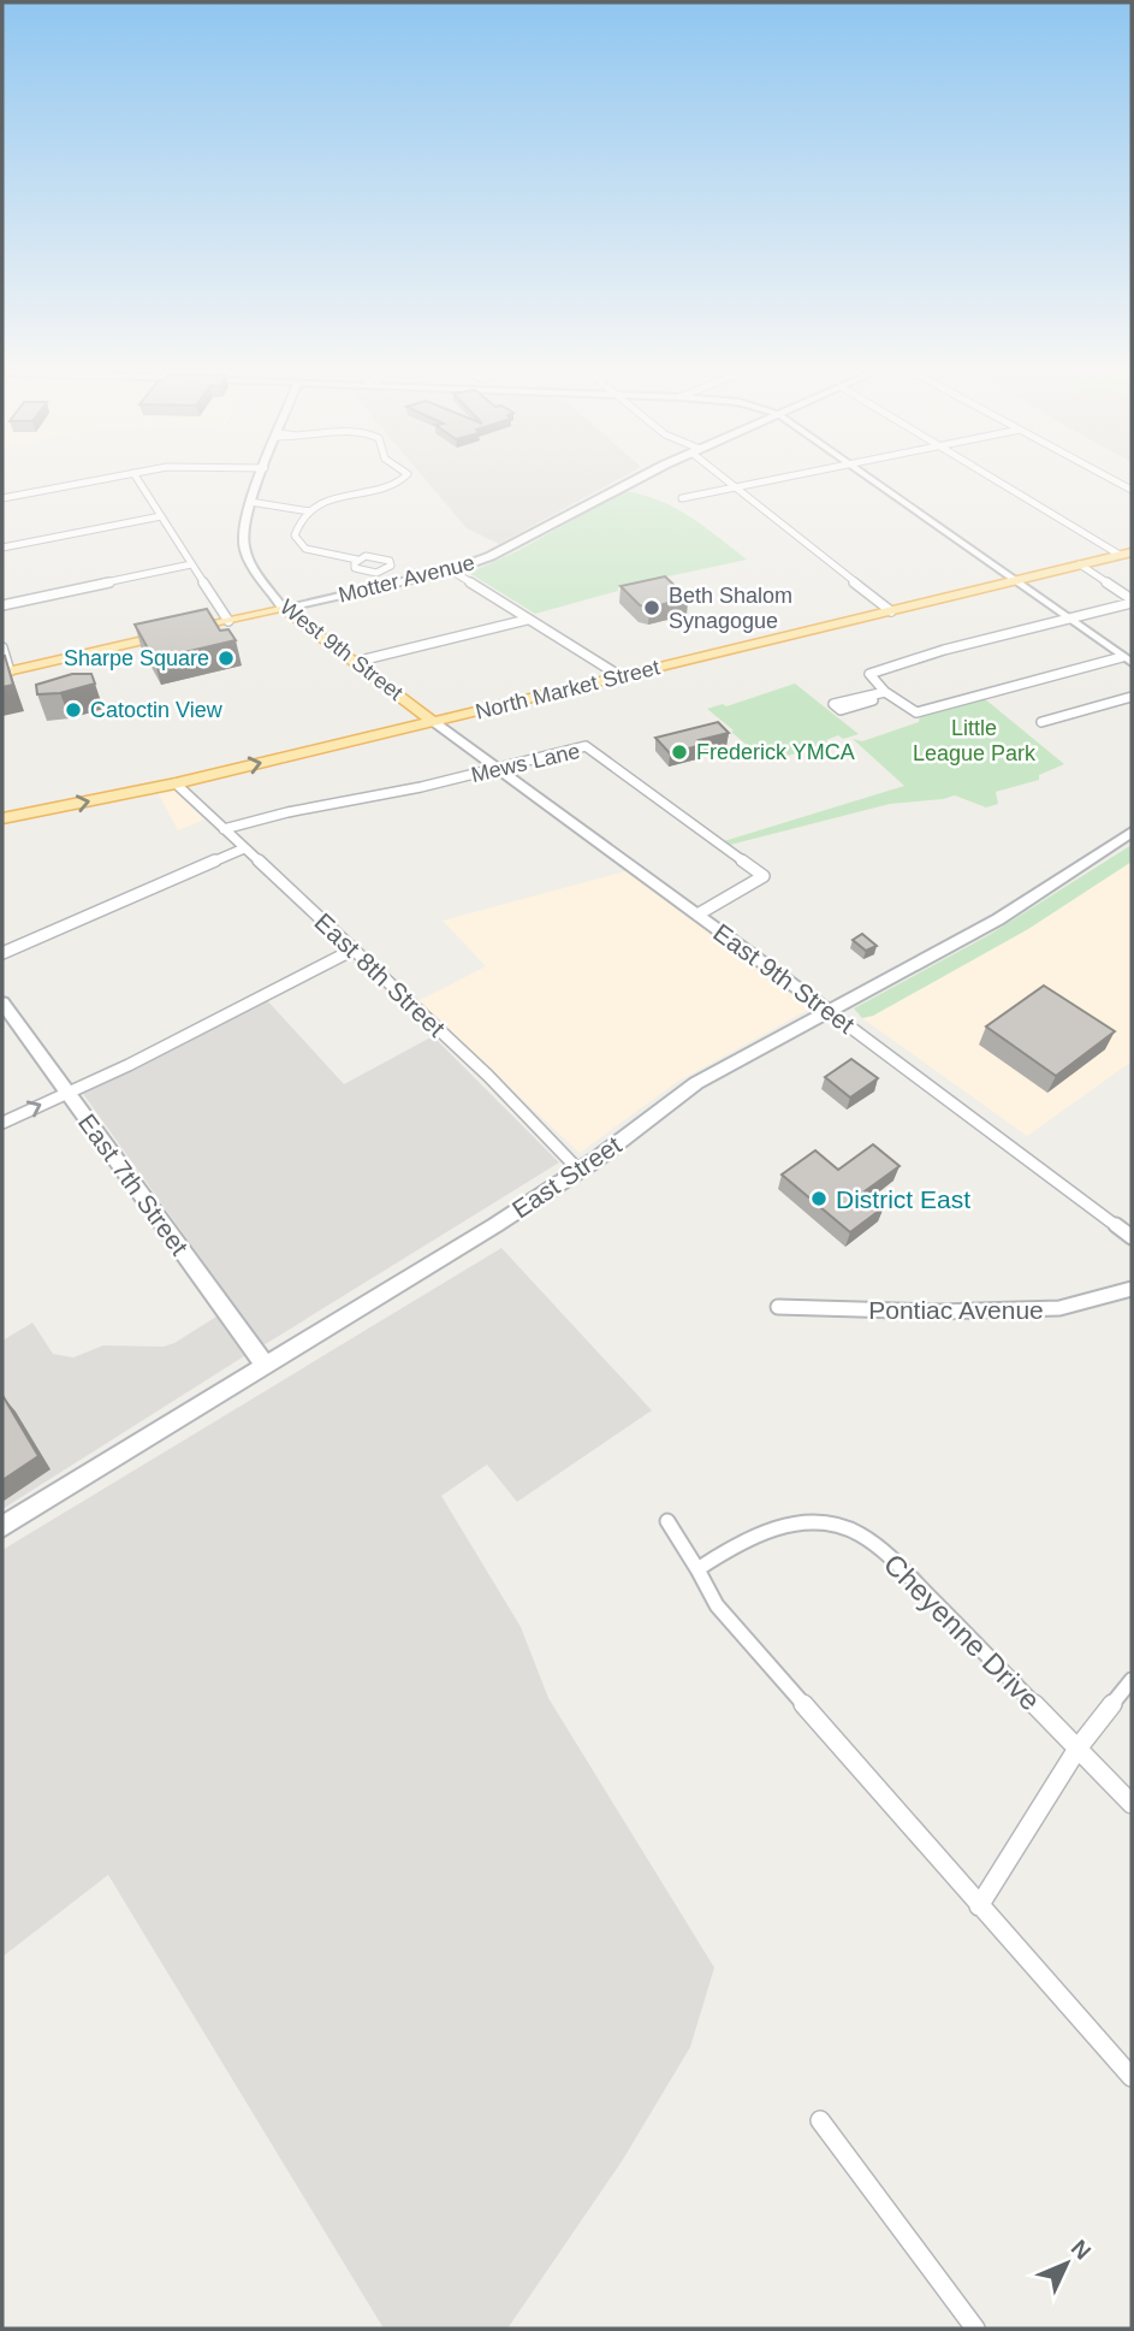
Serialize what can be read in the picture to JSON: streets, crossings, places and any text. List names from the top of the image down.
{
  "streets": {
    "main road": [
      "Motter Avenue",
      "West 9th Street",
      "North Market Street",
      "East Street",
      "East 7th Street"
    ],
    "street": [
      "Mews Lane",
      "East 8th Street",
      "East 9th Street",
      "Pontiac Avenue",
      "Cheyenne Drive"
    ]
  },
  "crossings": [
    ["Motter Avenue", "West 9th Street"],
    ["West 9th Street", "North Market Street"],
    ["West 9th Street", "East 9th Street"],
    ["North Market Street", "East 8th Street"],
    ["North Market Street", "East 9th Street"],
    ["Mews Lane", "East 8th Street"],
    ["Mews Lane", "East 9th Street"],
    ["East 8th Street", "East Street"],
    ["East 9th Street", "East Street"],
    ["East Street", "East 7th Street"]
  ],
  "one_way": ["North Market Street"],
  "parks": ["Little League Park"],
  "places": [
    "Beth Shalom Synagogue",
    "Sharpe Square",
    "Catoctin View",
    "Frederick YMCA",
    "District East"
  ],
  "north": "top right"
}
